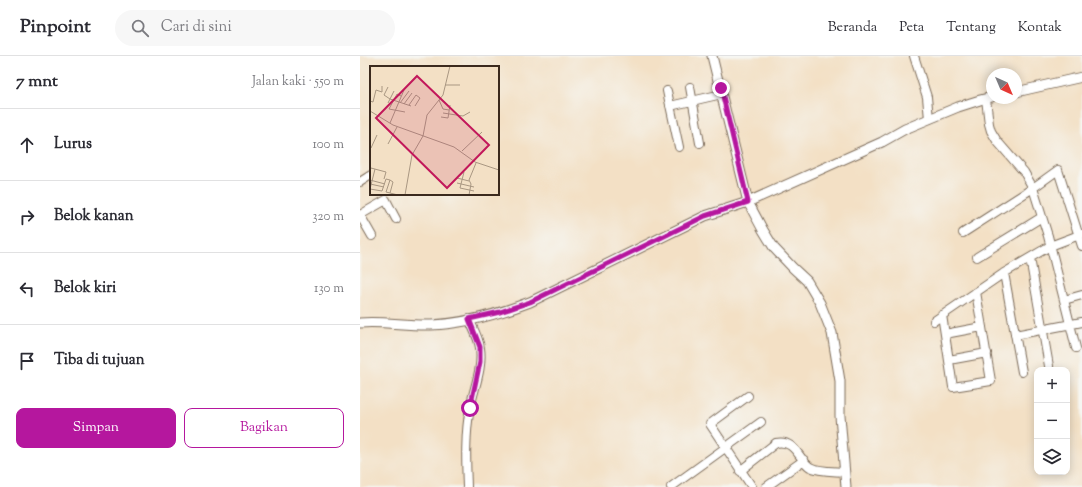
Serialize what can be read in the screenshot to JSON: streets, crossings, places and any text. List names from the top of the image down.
{
  "north": "bottom right",
  "page": {
    "header": "Pinpoint",
    "search": "Cari di sini",
    "nav": [
      "Beranda",
      "Peta",
      "Tentang",
      "Kontak"
    ],
    "heading": ["7 mnt", "Jalan kaki · 550 m"],
    "list": [
      ["Lurus", "100 m"],
      ["Belok kanan", "320 m"],
      ["Belok kiri", "130 m"],
      "Tiba di tujuan"
    ],
    "map_buttons": ["+", "−"],
    "buttons": ["Simpan", "Bagikan"]
  }
}
